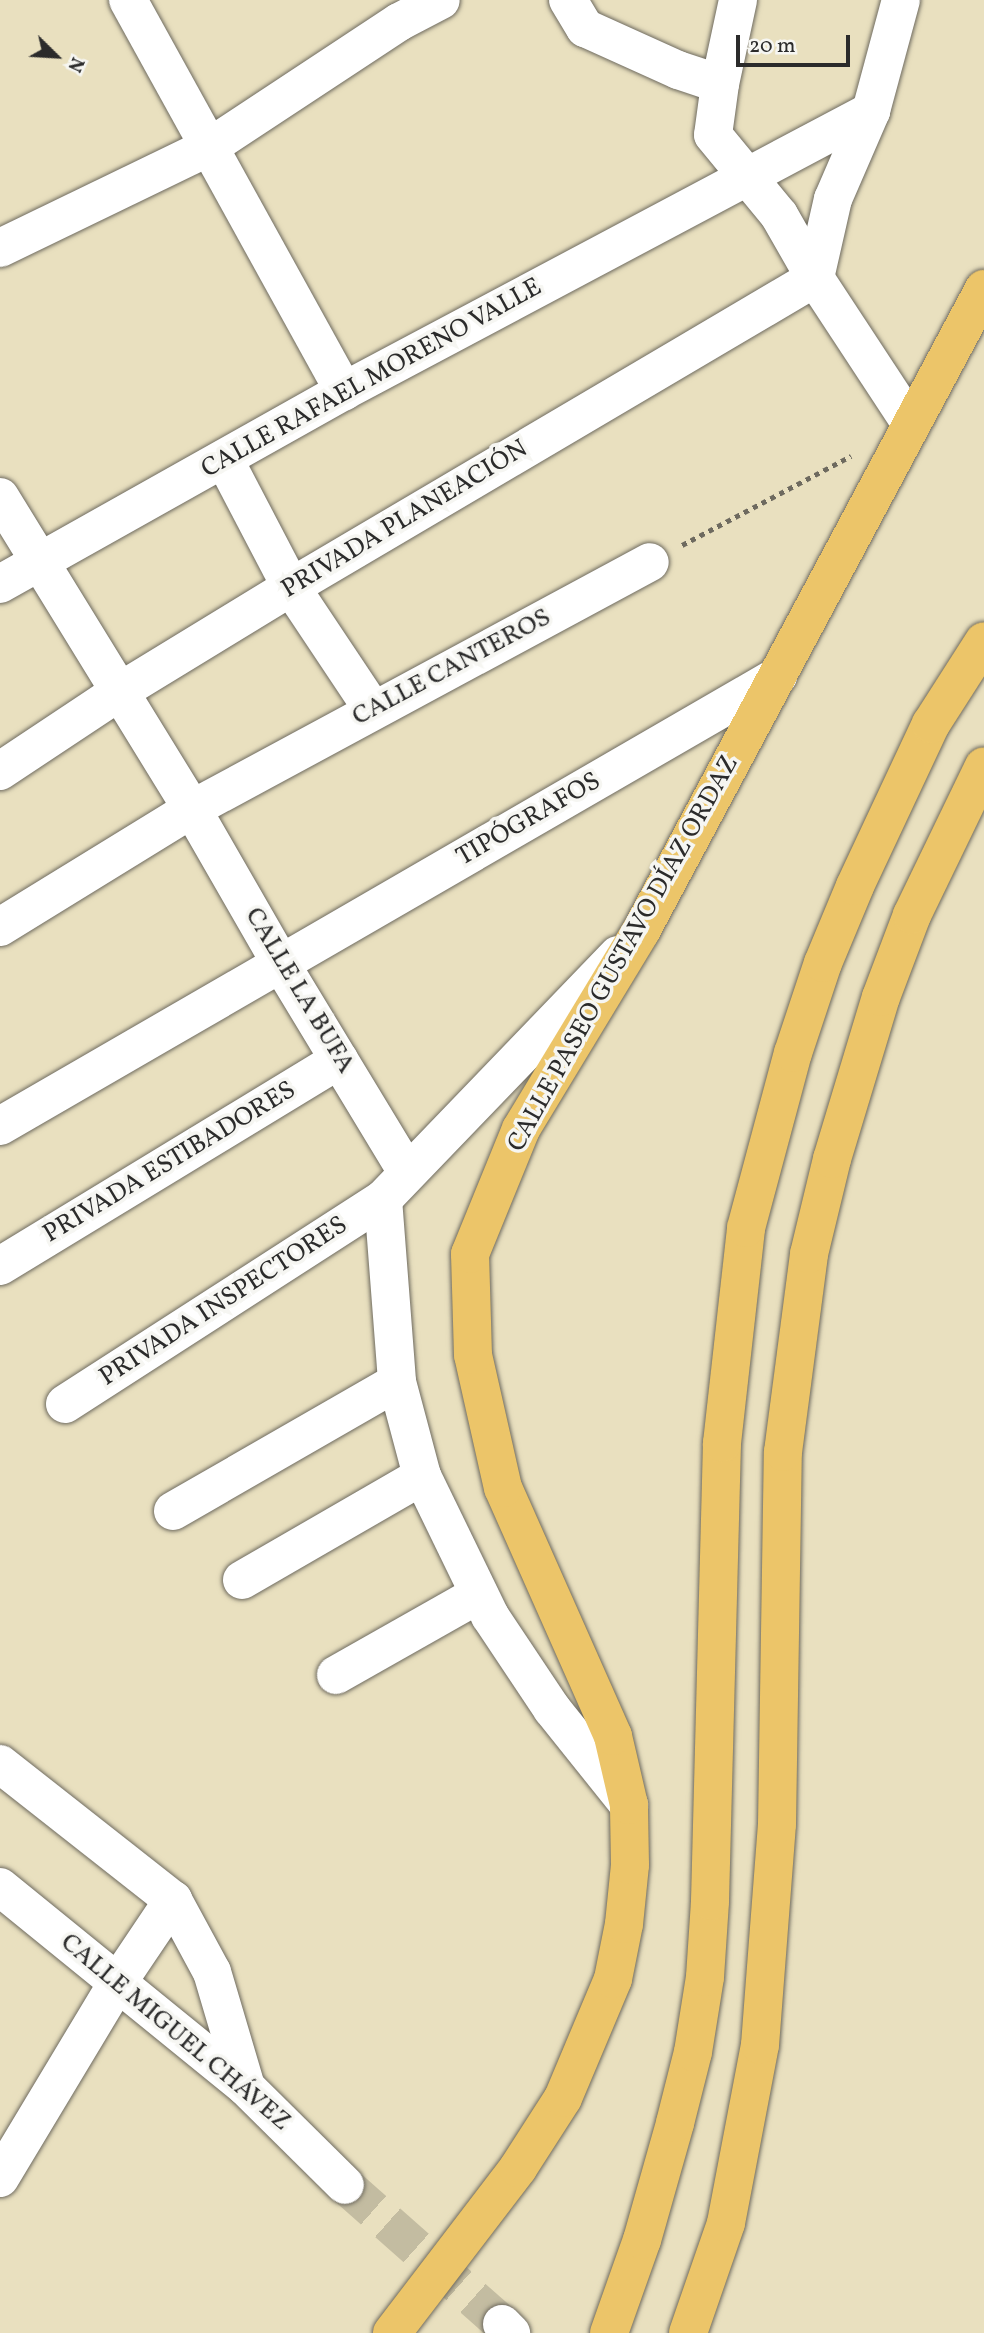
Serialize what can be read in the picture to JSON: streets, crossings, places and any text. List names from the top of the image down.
{
  "streets": {
    "main road": ["CALLE PASEO GUSTAVO DÍAZ ORDAZ"],
    "street": [
      "CALLE RAFAEL MORENO VALLE",
      "PRIVADA PLANEACIÓN",
      "CALLE CANTEROS",
      "TIPÓGRAFOS",
      "CALLE LA BUFA",
      "PRIVADA ESTIBADORES",
      "PRIVADA INSPECTORES",
      "CALLE MIGUEL CHÁVEZ"
    ]
  },
  "crossings": [
    ["CALLE RAFAEL MORENO VALLE", "CALLE LA BUFA"],
    ["PRIVADA PLANEACIÓN", "CALLE LA BUFA"],
    ["CALLE CANTEROS", "CALLE LA BUFA"],
    ["TIPÓGRAFOS", "CALLE PASEO GUSTAVO DÍAZ ORDAZ"],
    ["TIPÓGRAFOS", "CALLE LA BUFA"],
    ["CALLE PASEO GUSTAVO DÍAZ ORDAZ", "PRIVADA INSPECTORES"],
    ["CALLE LA BUFA", "PRIVADA ESTIBADORES"],
    ["CALLE LA BUFA", "PRIVADA INSPECTORES"]
  ],
  "scale_bar": "20 m",
  "north": "bottom right"
}
